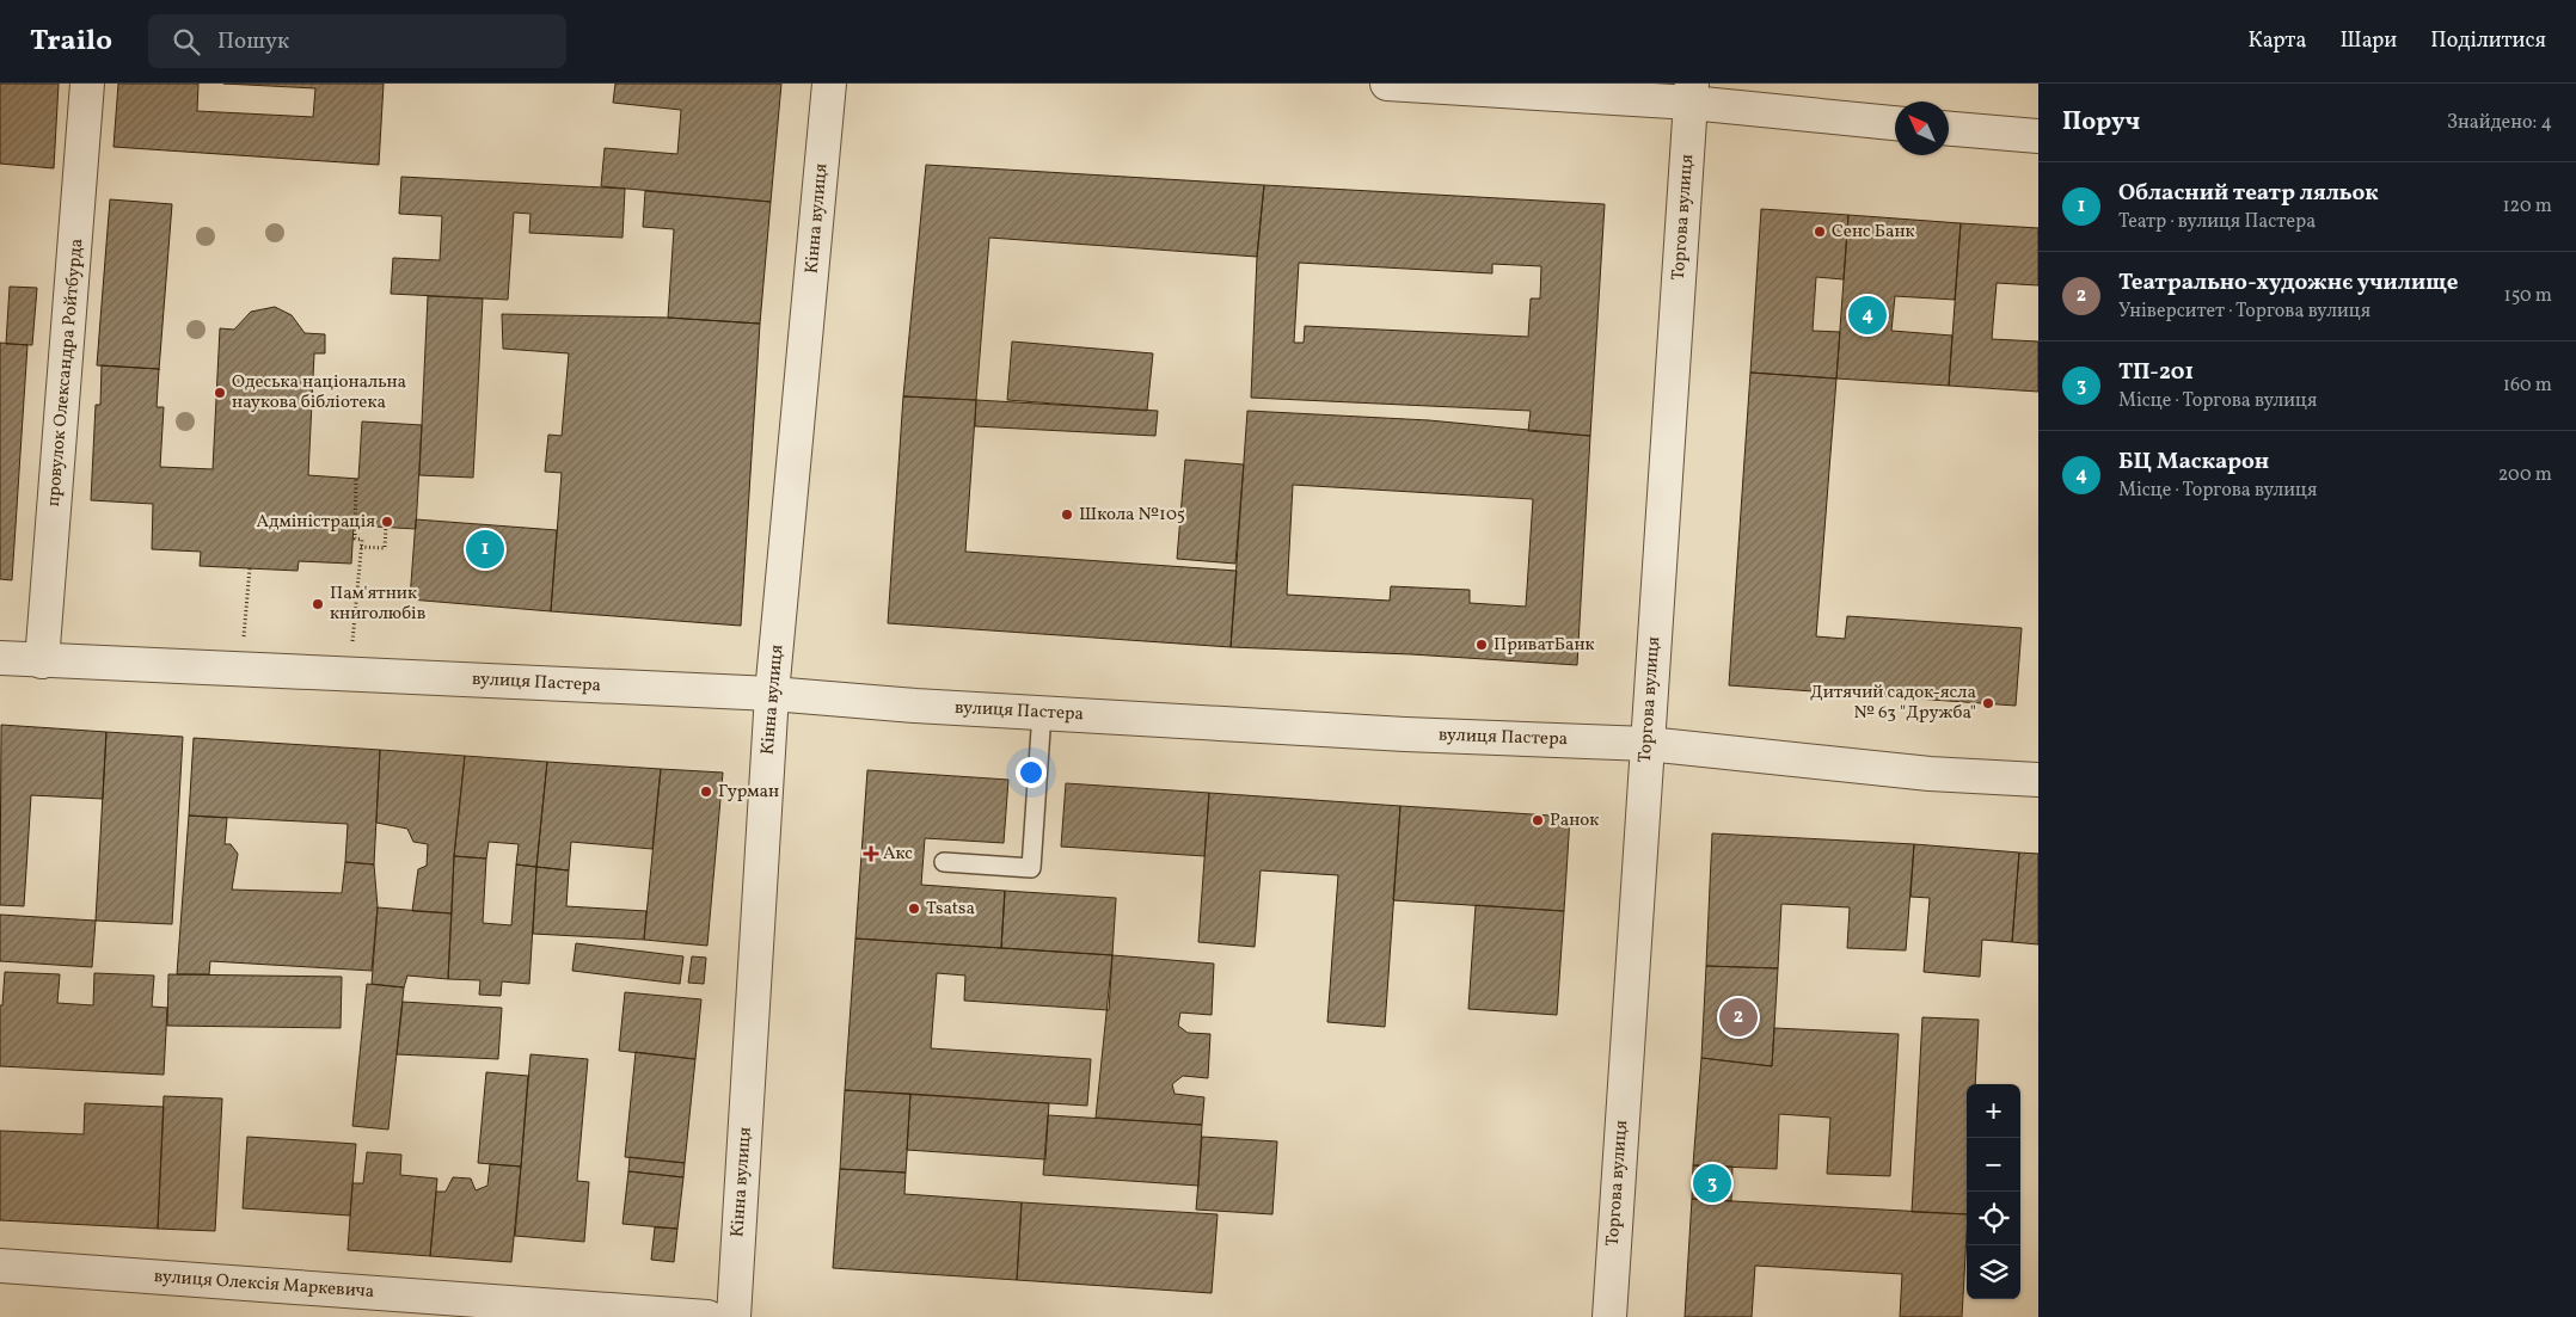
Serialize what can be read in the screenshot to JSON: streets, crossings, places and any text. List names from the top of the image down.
{
  "streets": {
    "street": [
      "Торгова вулиця",
      "Кінна вулиця",
      "провулок Олександра Ройтбурда",
      "вулиця Пастера",
      "вулиця Олексія Маркевича"
    ]
  },
  "crossings": [
    ["Торгова вулиця", "вулиця Пастера"],
    ["Кінна вулиця", "вулиця Пастера"],
    ["провулок Олександра Ройтбурда", "вулиця Пастера"]
  ],
  "places": {
    "other": [
      "Сенс Банк",
      "Одеська національна наукова бібліотека",
      "Школа №105",
      "Адміністрація",
      "Пам'ятник книголюбів",
      "ПриватБанк",
      "Дитячий садок-ясла № 63 \"Дружба\"",
      "Гурман",
      "Ранок",
      "Tsatsa"
    ],
    "health": ["Акс"]
  },
  "north": "top left",
  "page": {
    "header": "Trailo",
    "search": "Пошук",
    "nav": ["Карта", "Шари", "Поділитися"],
    "heading": ["Поруч", "Знайдено: 4"],
    "list": [
      {
        "mark": "1",
        "name": "Обласний театр ляльок",
        "note": "Театр · вулиця Пастера",
        "value": "120 m"
      },
      {
        "mark": "2",
        "name": "Театрально-художнє училище",
        "note": "Університет · Торгова вулиця",
        "value": "150 m"
      },
      {
        "mark": "3",
        "name": "ТП-201",
        "note": "Місце · Торгова вулиця",
        "value": "160 m"
      },
      {
        "mark": "4",
        "name": "БЦ Маскарон",
        "note": "Місце · Торгова вулиця",
        "value": "200 m"
      }
    ],
    "pins": [
      "4",
      "1",
      "2",
      "3"
    ],
    "map_buttons": ["+", "−"]
  }
}
